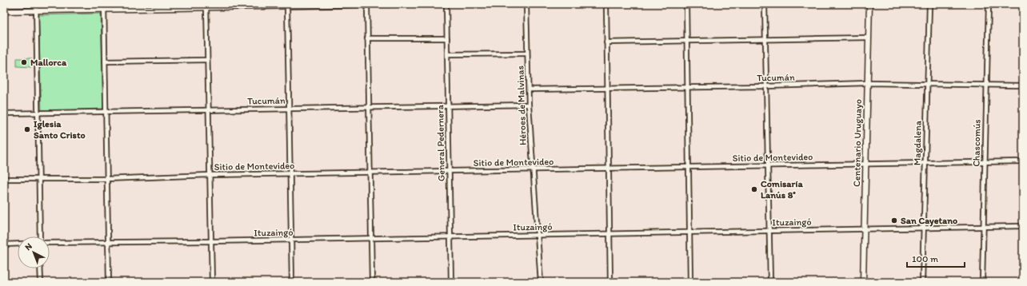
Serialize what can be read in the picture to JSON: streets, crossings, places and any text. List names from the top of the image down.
{
  "streets": {
    "main road": ["Centenario Uruguayo"],
    "street": [
      "Tucumán",
      "Héroes de Malvinas",
      "General Pedernera",
      "Magdalena",
      "Chascomús",
      "Sitio de Montevideo",
      "Ituzaingó"
    ]
  },
  "crossings": [
    ["Tucumán", "Héroes de Malvinas"],
    ["Tucumán", "General Pedernera"],
    ["Tucumán", "Centenario Uruguayo"],
    ["Tucumán", "Magdalena"],
    ["Tucumán", "Chascomús"],
    ["Héroes de Malvinas", "Sitio de Montevideo"],
    ["Héroes de Malvinas", "Ituzaingó"],
    ["General Pedernera", "Sitio de Montevideo"],
    ["General Pedernera", "Ituzaingó"],
    ["Centenario Uruguayo", "Sitio de Montevideo"],
    ["Centenario Uruguayo", "Ituzaingó"],
    ["Magdalena", "Sitio de Montevideo"],
    ["Magdalena", "Ituzaingó"],
    ["Chascomús", "Sitio de Montevideo"],
    ["Chascomús", "Ituzaingó"]
  ],
  "places": [
    "Mallorca",
    "Iglesia Santo Cristo",
    "Comisaría Lanús 8°",
    "San Cayetano"
  ],
  "scale_bar": "100 m",
  "north": "top left"
}
